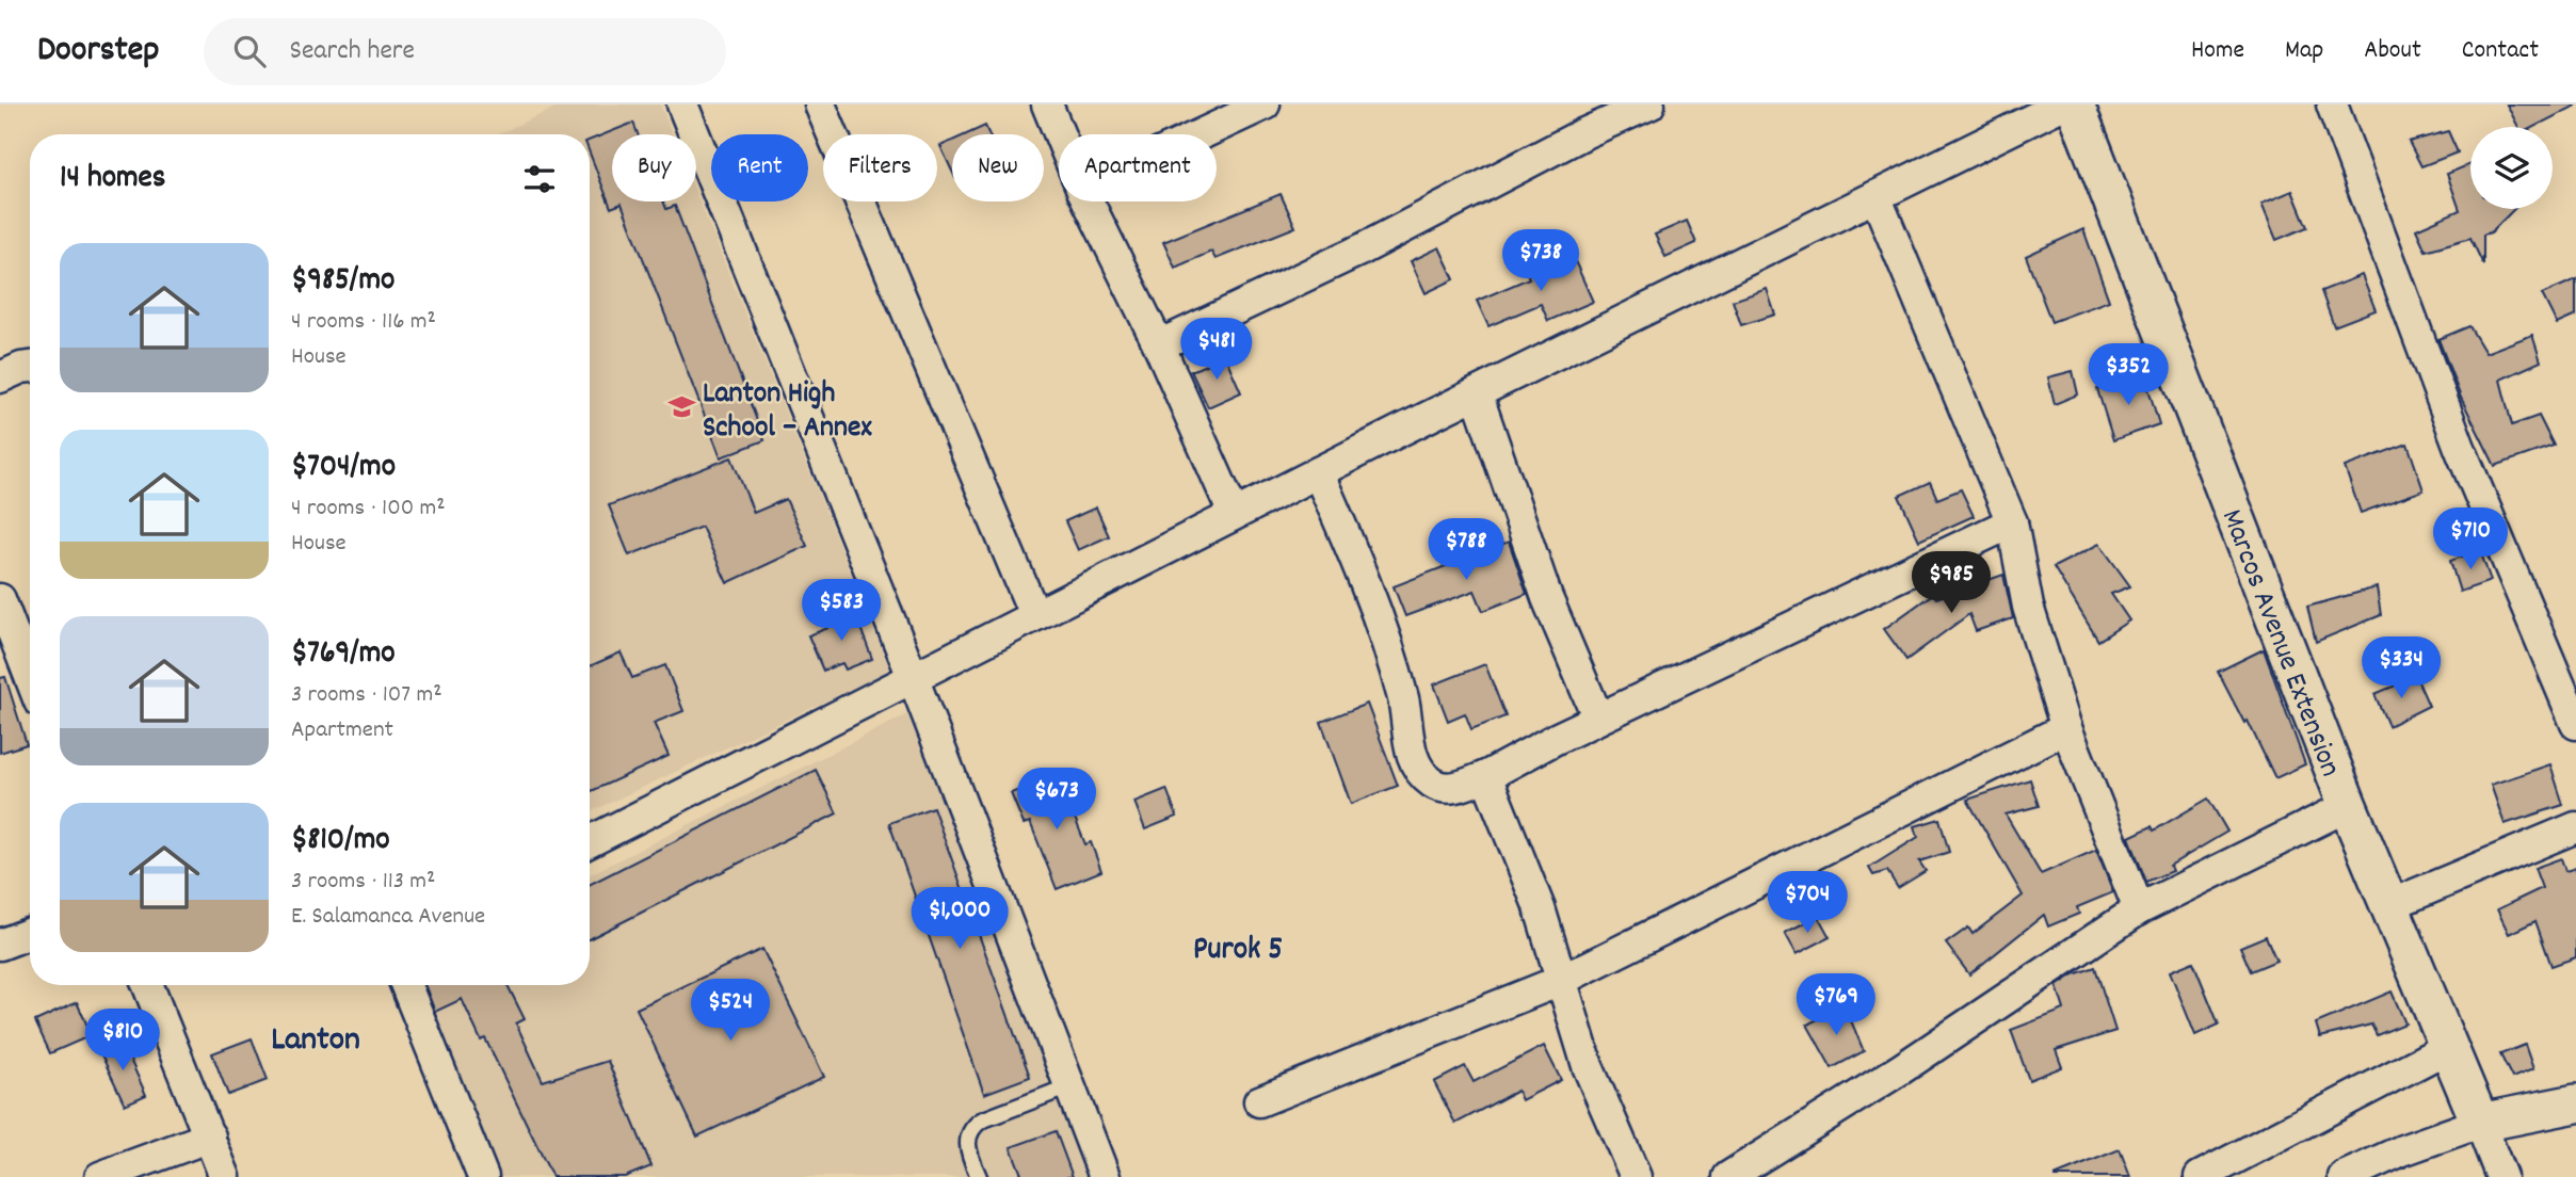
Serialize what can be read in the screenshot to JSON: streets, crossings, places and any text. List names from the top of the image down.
{
  "streets": {
    "street": ["Marcos Avenue Extension"]
  },
  "districts": ["Purok 5", "Lanton"],
  "places": {
    "school or university": ["Lanton High School – Annex"]
  },
  "page": {
    "header": "Doorstep",
    "search": "Search here",
    "nav": [
      "Home",
      "Map",
      "About",
      "Contact"
    ],
    "chip": [
      "Buy",
      "Rent",
      "Filters",
      "New",
      "Apartment"
    ],
    "heading": "14 homes",
    "list": [
      {
        "name": "$985/mo",
        "note": "4 rooms · 116 m² · House"
      },
      {
        "name": "$704/mo",
        "note": "4 rooms · 100 m² · House"
      },
      {
        "name": "$769/mo",
        "note": "3 rooms · 107 m² · Apartment"
      },
      {
        "name": "$810/mo",
        "note": "3 rooms · 113 m² · E. Salamanca Avenue"
      }
    ],
    "price": [
      "$738",
      "$481",
      "$352",
      "$710",
      "$788",
      "$985",
      "$583",
      "$334",
      "$673",
      "$704",
      "$1,000",
      "$769",
      "$524",
      "$810"
    ]
  }
}
